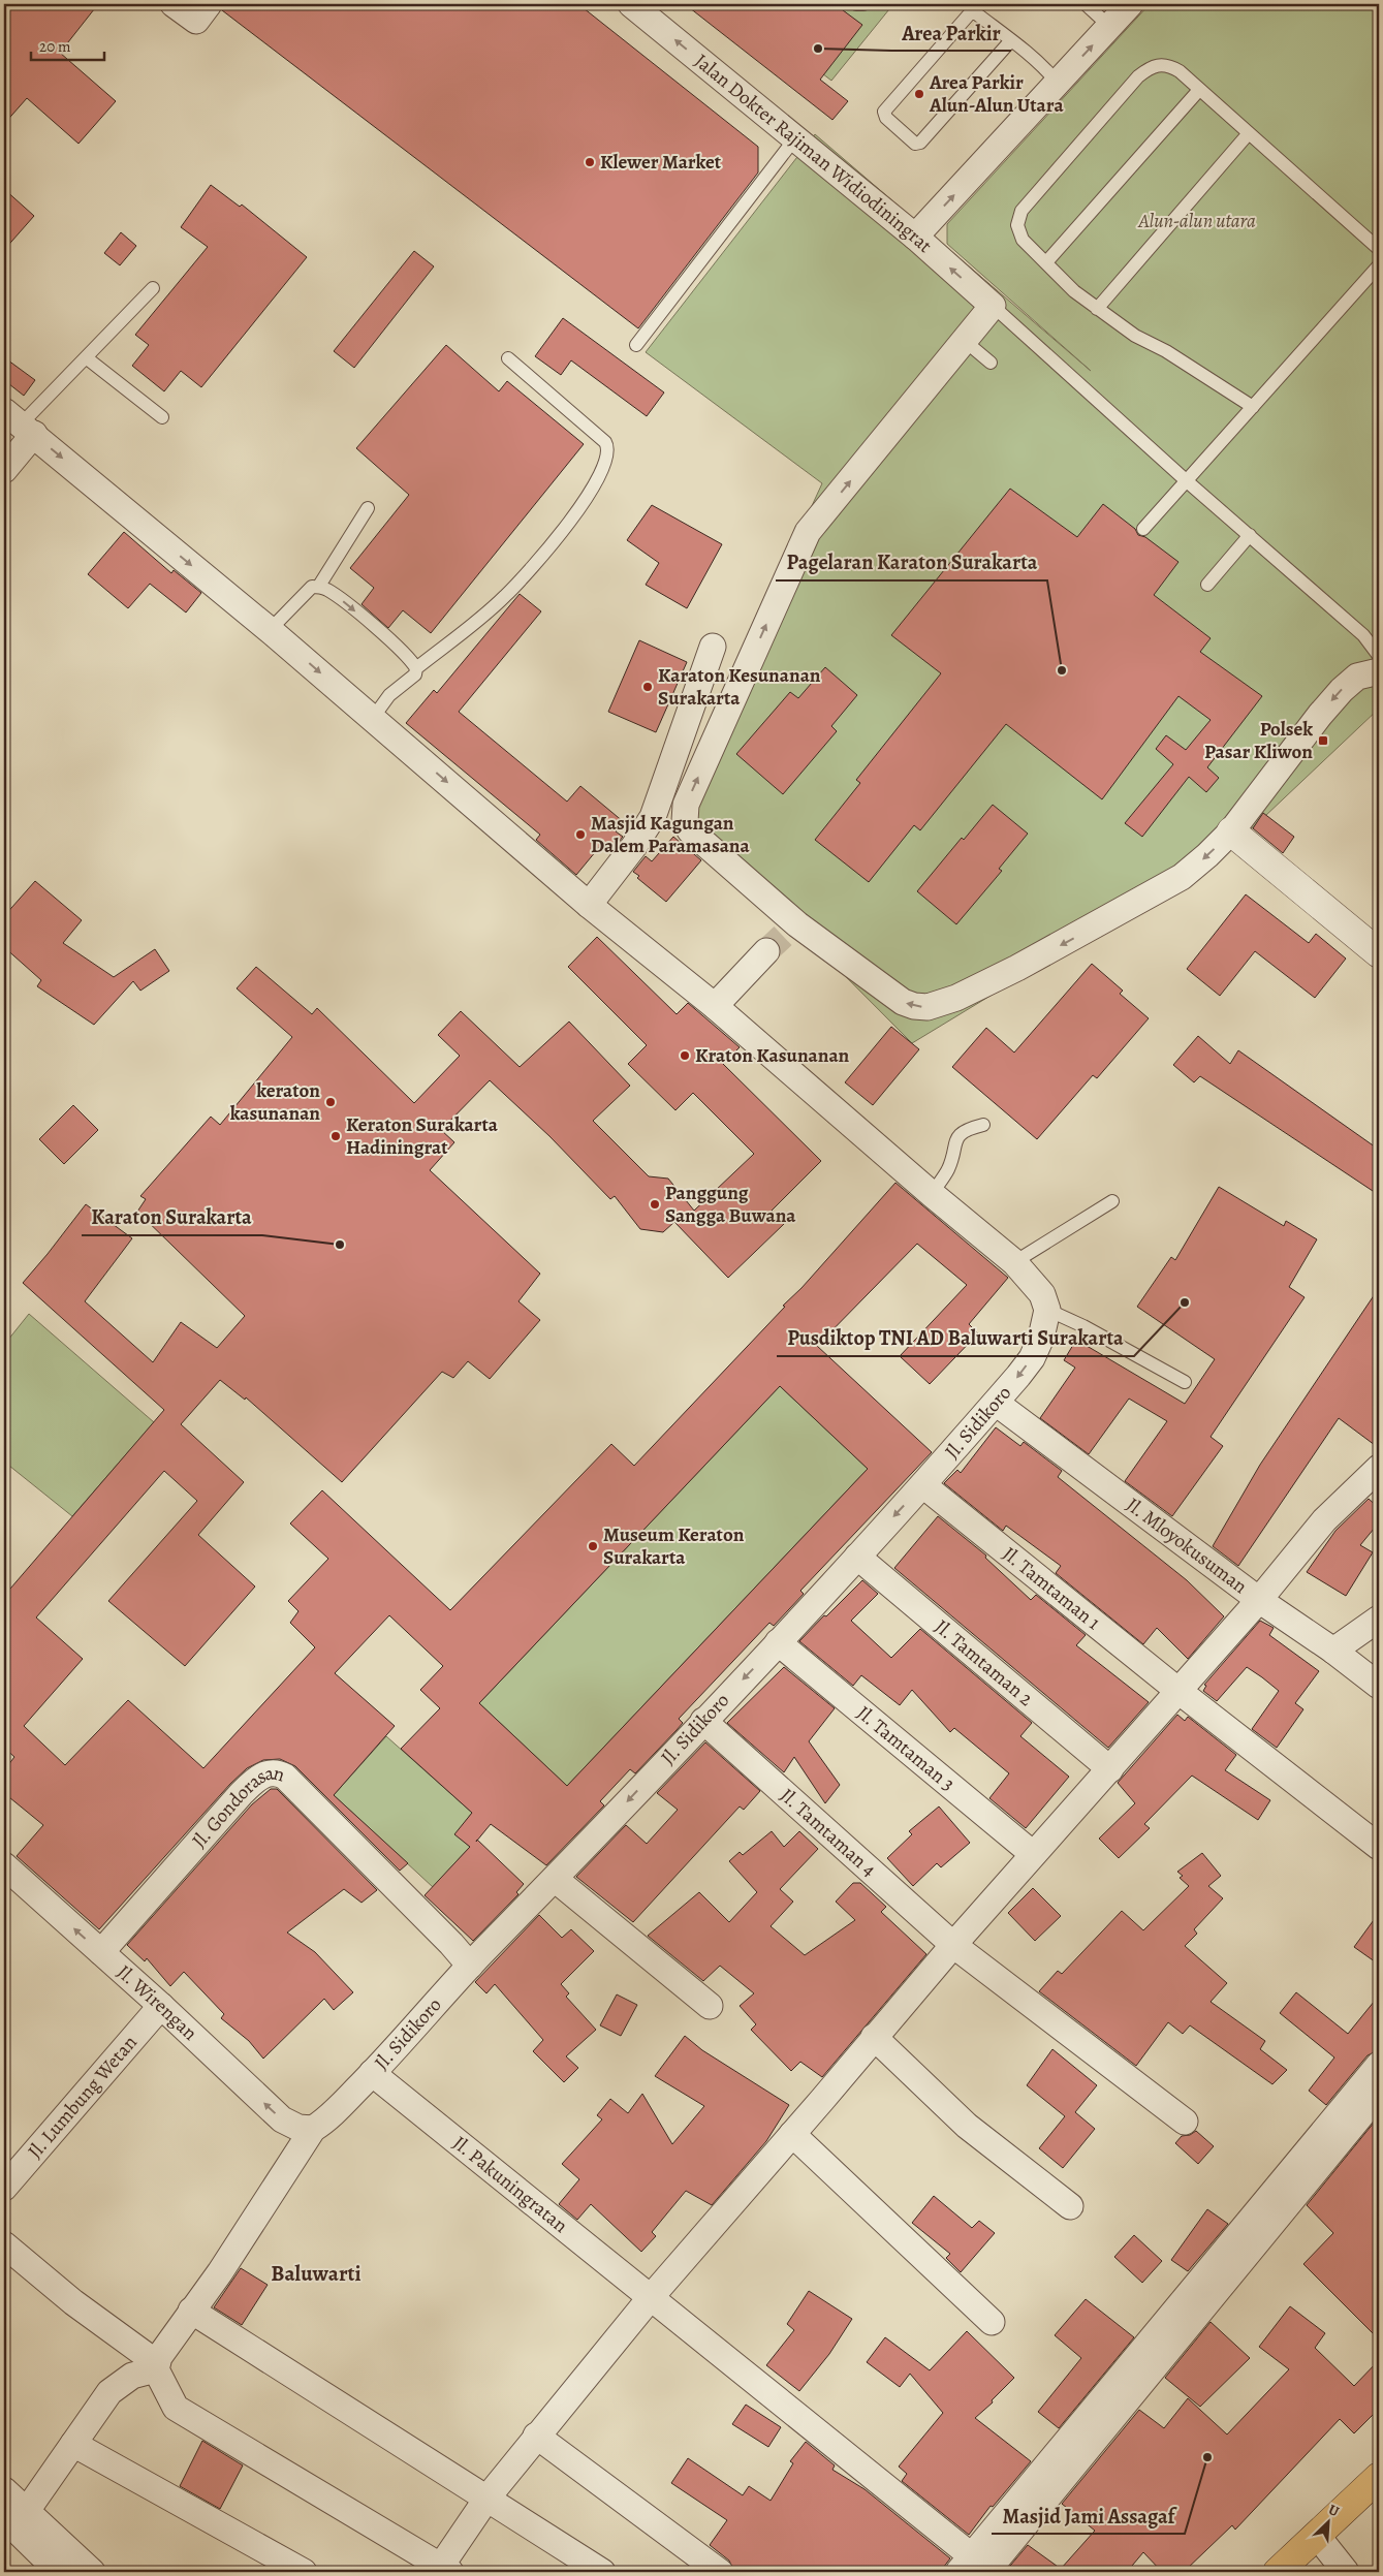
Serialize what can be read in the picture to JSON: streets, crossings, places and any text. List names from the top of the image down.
{
  "streets": {
    "street": [
      "Jalan Dokter Rajiman Widiodiningrat",
      "Jl. Sidikoro",
      "Jl. Mloyokusuman",
      "Jl. Tamtaman 1",
      "Jl. Tamtaman 2",
      "Jl. Tamtaman 3",
      "Jl. Gondorasan",
      "Jl. Tamtaman 4",
      "Jl. Wirengan",
      "Jl. Lumbung Wetan",
      "Jl. Pakuningratan"
    ]
  },
  "crossings": [
    ["Jl. Sidikoro", "Jl. Mloyokusuman"],
    ["Jl. Sidikoro", "Jl. Tamtaman 1"],
    ["Jl. Sidikoro", "Jl. Tamtaman 2"],
    ["Jl. Sidikoro", "Jl. Tamtaman 3"],
    ["Jl. Sidikoro", "Jl. Gondorasan"],
    ["Jl. Sidikoro", "Jl. Tamtaman 4"],
    ["Jl. Sidikoro", "Jl. Wirengan"],
    ["Jl. Sidikoro", "Jl. Pakuningratan"],
    ["Jl. Gondorasan", "Jl. Wirengan"],
    ["Jl. Wirengan", "Jl. Lumbung Wetan"]
  ],
  "one_way": ["Jalan Dokter Rajiman Widiodiningrat", "Jl. Sidikoro", "Jl. Wirengan"],
  "districts": ["Baluwarti"],
  "parks": ["Alun-alun utara"],
  "places": {
    "other": [
      "Area Parkir",
      "Area Parkir Alun-Alun Utara",
      "Klewer Market",
      "Pagelaran Karaton Surakarta",
      "Karaton Kesunanan Surakarta",
      "Masjid Kagungan Dalem Paramasana",
      "Kraton Kasunanan",
      "keraton kasunanan",
      "Keraton Surakarta Hadiningrat",
      "Panggung Sangga Buwana",
      "Karaton Surakarta",
      "Pusdiktop TNI AD Baluwarti Surakarta",
      "Museum Keraton Surakarta",
      "Masjid Jami Assagaf"
    ],
    "transit": ["Polsek Pasar Kliwon"]
  },
  "scale_bar": "20 m",
  "north": "top right"
}
